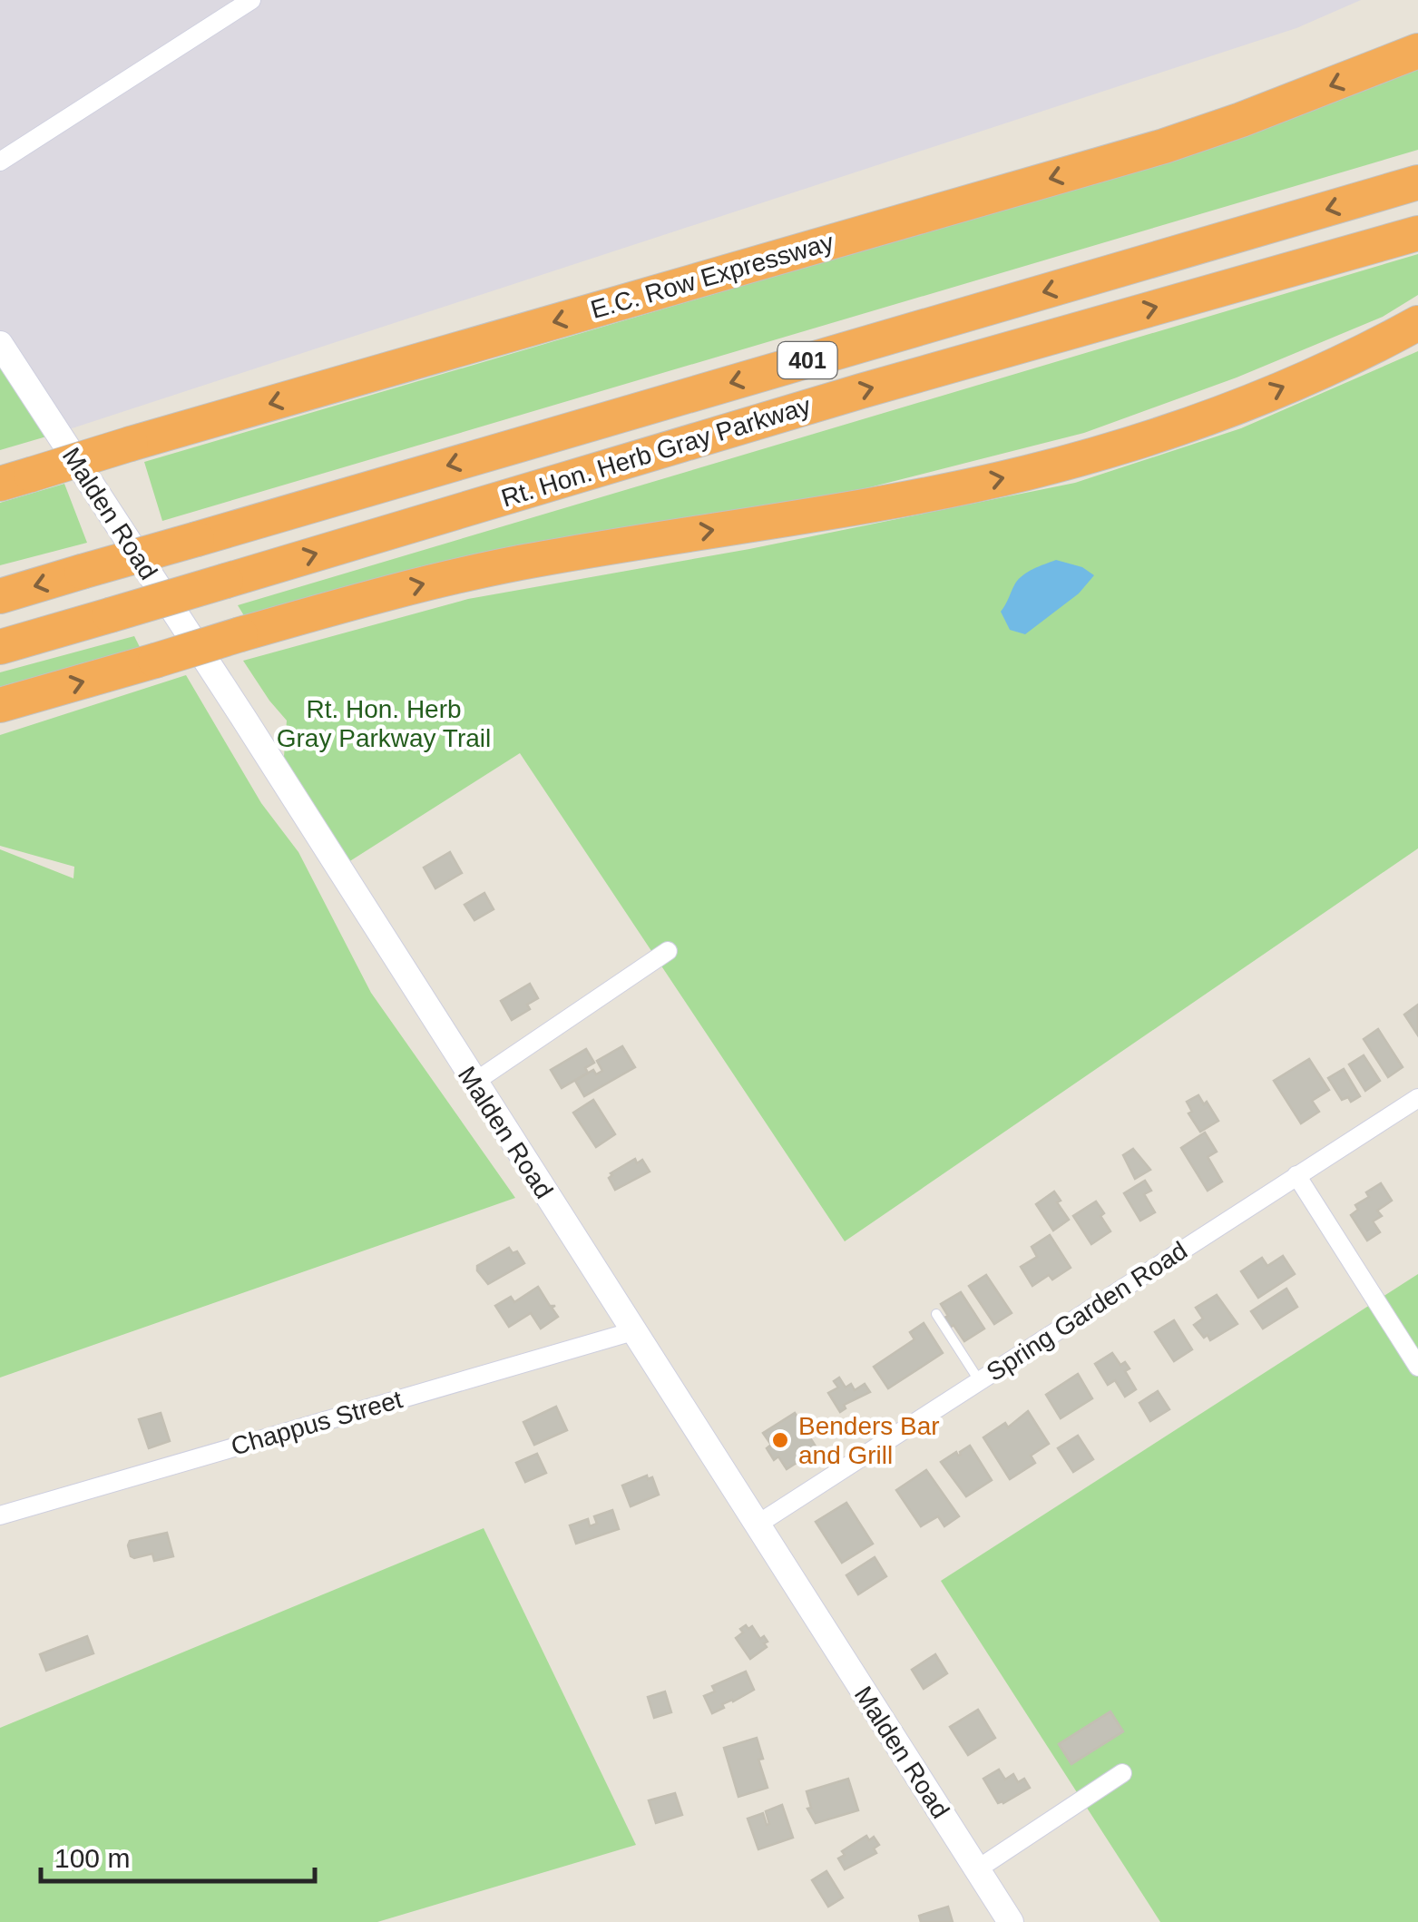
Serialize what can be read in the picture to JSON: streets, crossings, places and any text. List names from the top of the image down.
{
  "streets": {
    "highway": ["E.C. Row Expressway", "401", "Rt. Hon. Herb Gray Parkway"],
    "main road": ["Malden Road"],
    "street": ["Spring Garden Road", "Chappus Street"]
  },
  "crossings": [
    ["Malden Road", "Spring Garden Road"],
    ["Malden Road", "Chappus Street"]
  ],
  "parks": ["Rt. Hon. Herb Gray Parkway Trail"],
  "places": ["Benders Bar and Grill"],
  "scale_bar": "100 m"
}
